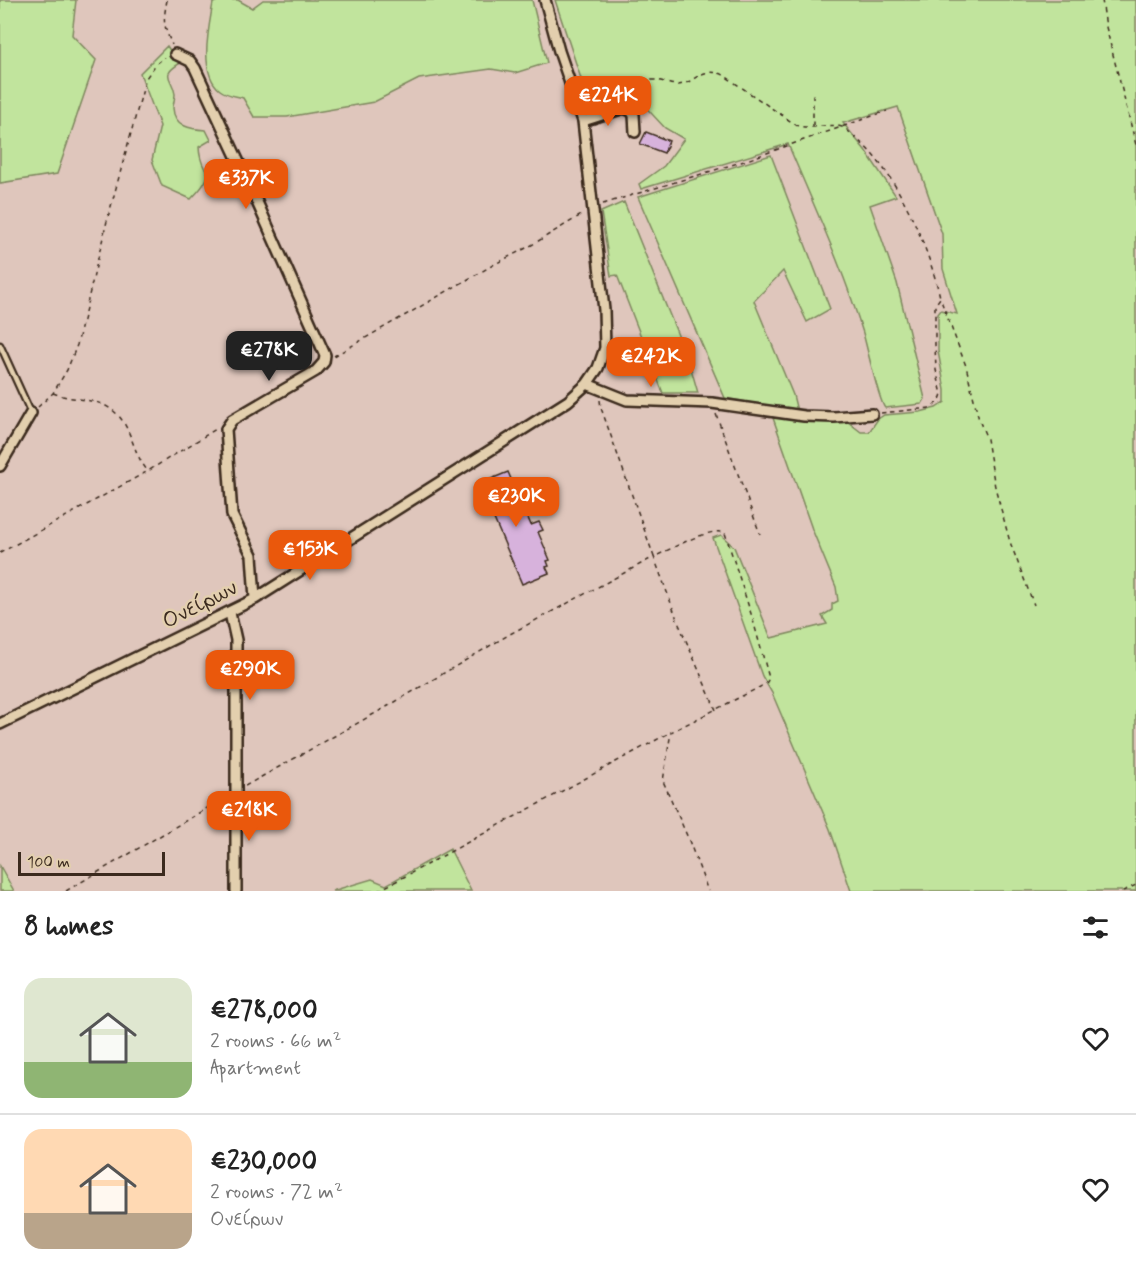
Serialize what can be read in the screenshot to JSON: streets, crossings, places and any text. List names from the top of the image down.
{
  "streets": {
    "street": ["Ονείρων"]
  },
  "scale_bar": "100 m",
  "page": {
    "price": [
      "€224K",
      "€337K",
      "€278K",
      "€242K",
      "€230K",
      "€153K",
      "€290K",
      "€218K"
    ],
    "scale": "100 m",
    "heading": "8 homes",
    "list": [
      {
        "name": "€278,000",
        "note": "2 rooms · 66 m² · Apartment"
      },
      {
        "name": "€230,000",
        "note": "2 rooms · 72 m² · Ονείρων"
      }
    ]
  }
}
